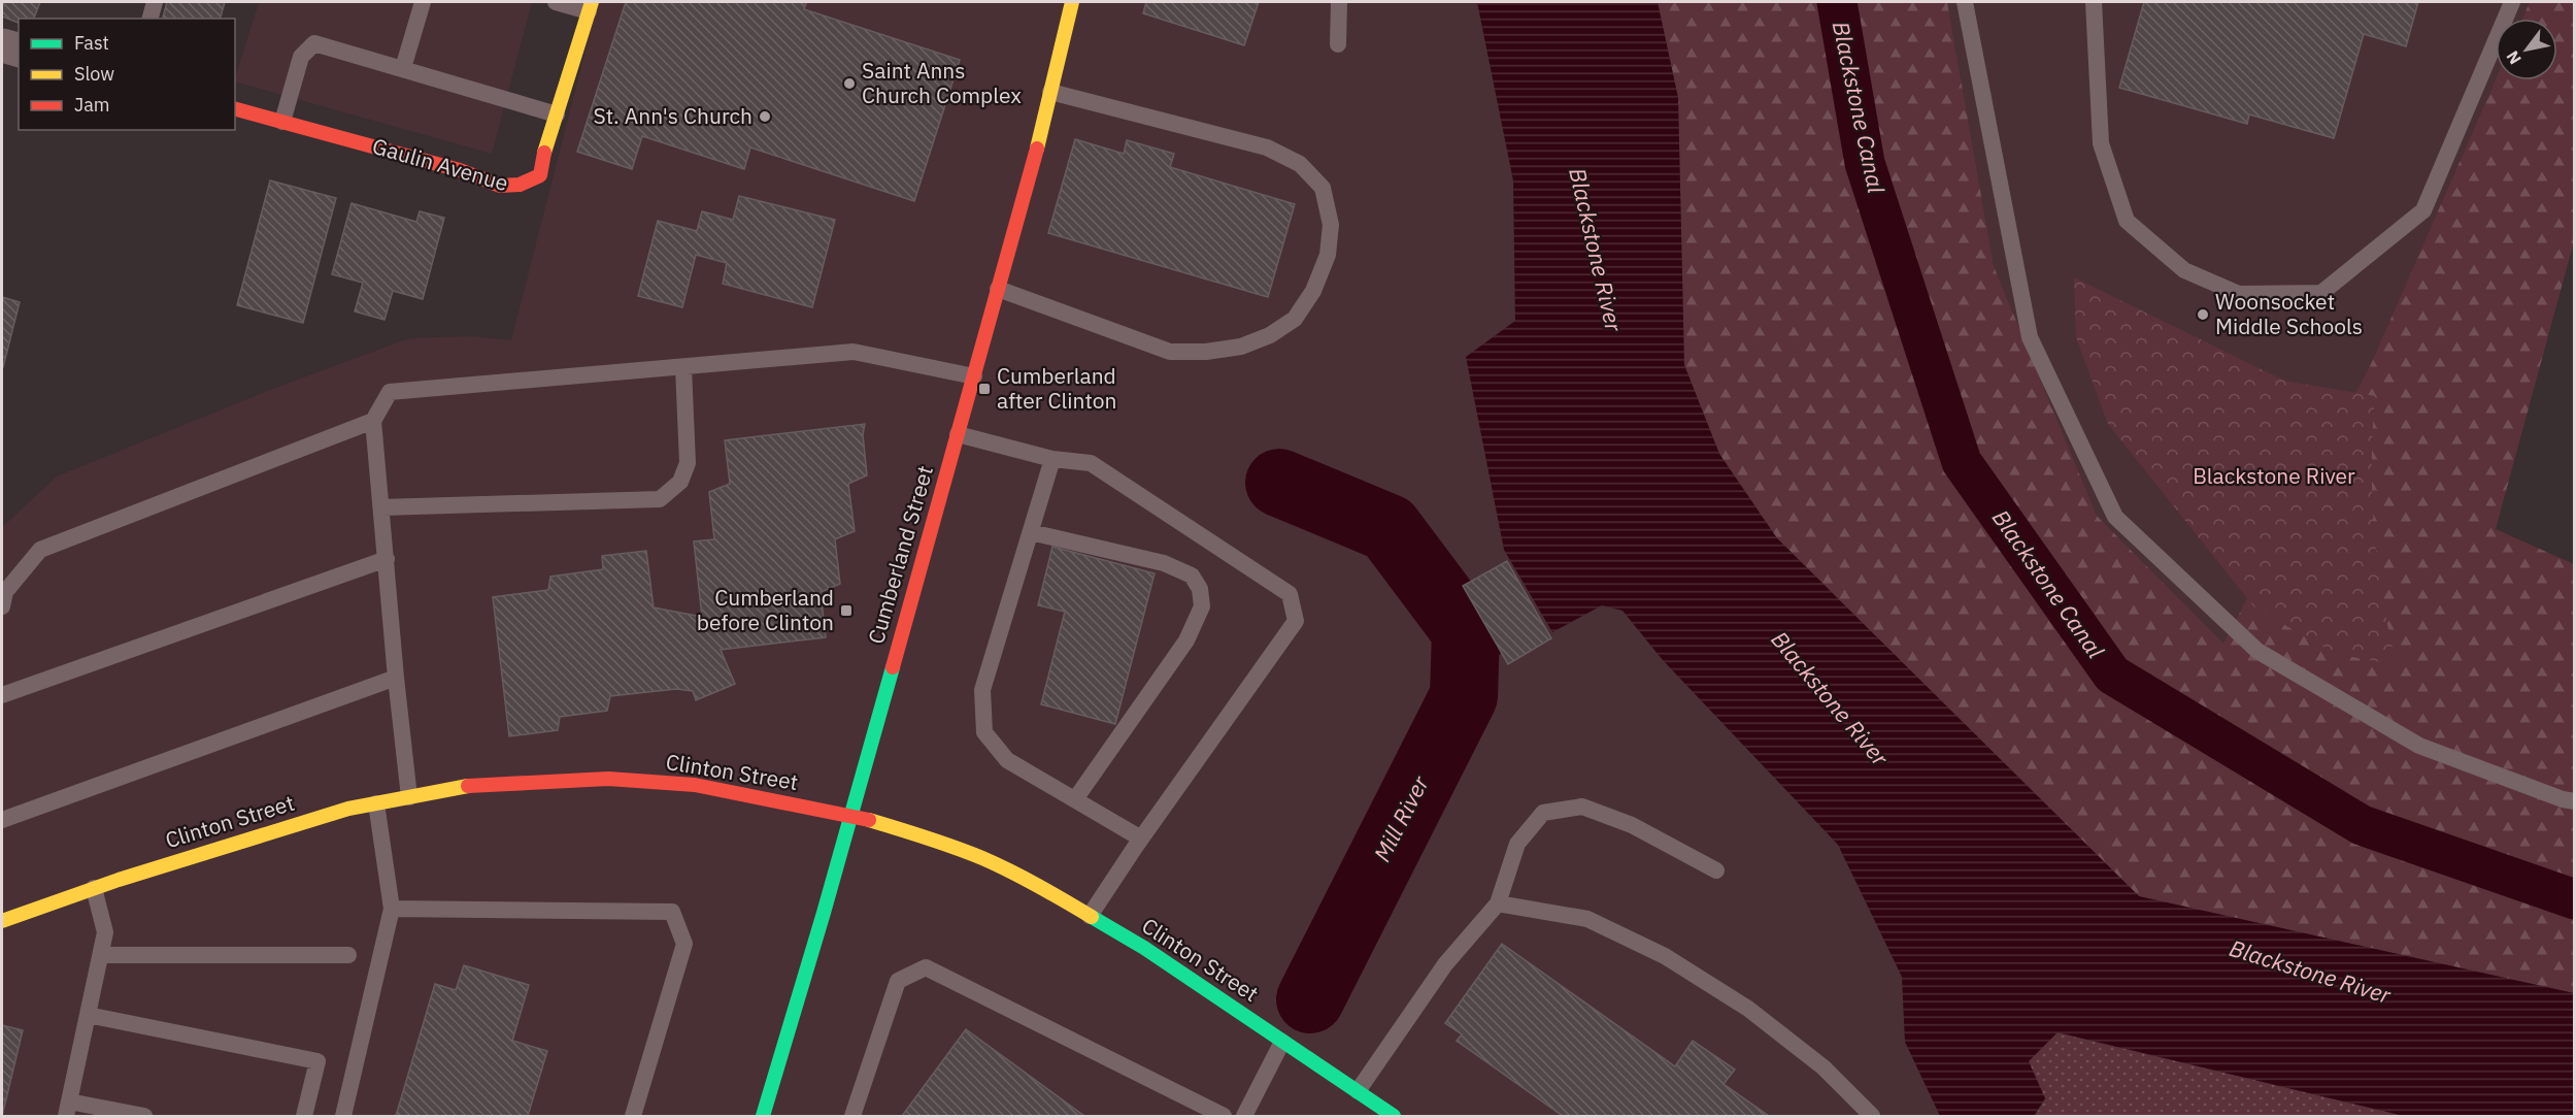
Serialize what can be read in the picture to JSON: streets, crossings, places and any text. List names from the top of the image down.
{
  "streets": {
    "main road": ["Gaulin Avenue", "Cumberland Street", "Clinton Street"]
  },
  "crossings": [
    ["Cumberland Street", "Clinton Street"]
  ],
  "water": ["Blackstone Canal", "Blackstone River", "Mill River"],
  "parks": ["Blackstone River"],
  "places": {
    "other": ["Saint Anns Church Complex", "St. Ann's Church", "Woonsocket Middle Schools"],
    "transit": ["Cumberland after Clinton", "Cumberland before Clinton"]
  },
  "legend": ["Fast", "Slow", "Jam"],
  "north": "bottom left"
}
